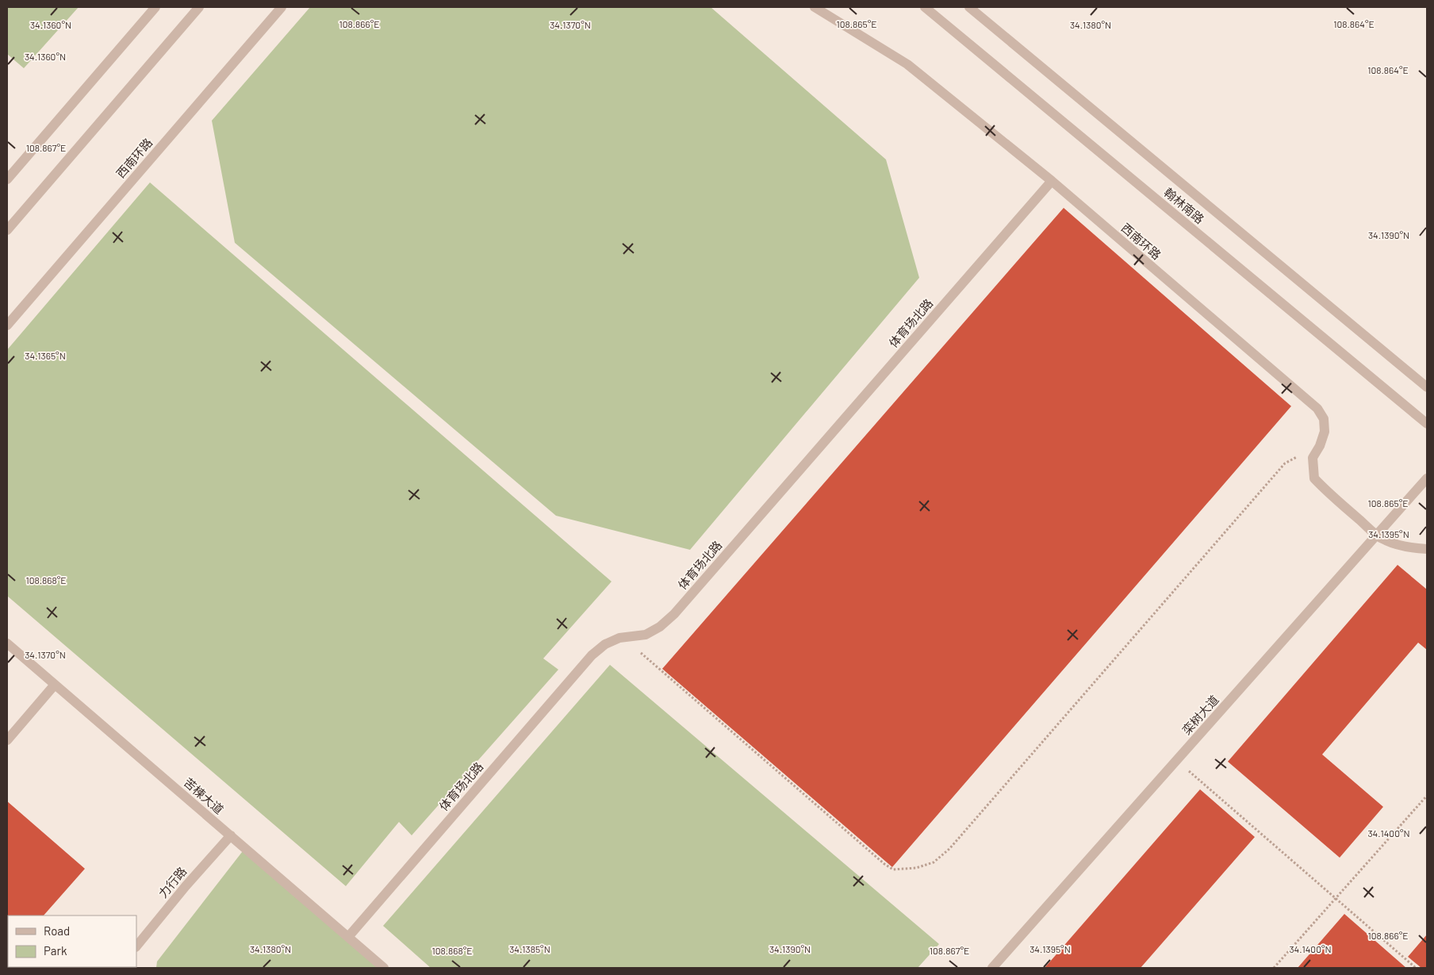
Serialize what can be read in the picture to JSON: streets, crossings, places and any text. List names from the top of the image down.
{
  "streets": {
    "street": [
      "西南环路",
      "翰林南路",
      "体育场北路",
      "栾树大道",
      "苦楝大道",
      "力行路"
    ]
  },
  "crossings": [
    ["西南环路", "体育场北路"],
    ["体育场北路", "苦楝大道"],
    ["苦楝大道", "力行路"]
  ],
  "legend": ["Road", "Park"],
  "coordinates": [
    "108.864°E",
    "108.866°E",
    "108.865°E",
    "34.1360°N",
    "34.1370°N",
    "34.1380°N",
    "108.867°E",
    "34.1390°N",
    "34.1365°N",
    "34.1395°N",
    "108.868°E",
    "34.1400°N",
    "34.1385°N"
  ]
}
